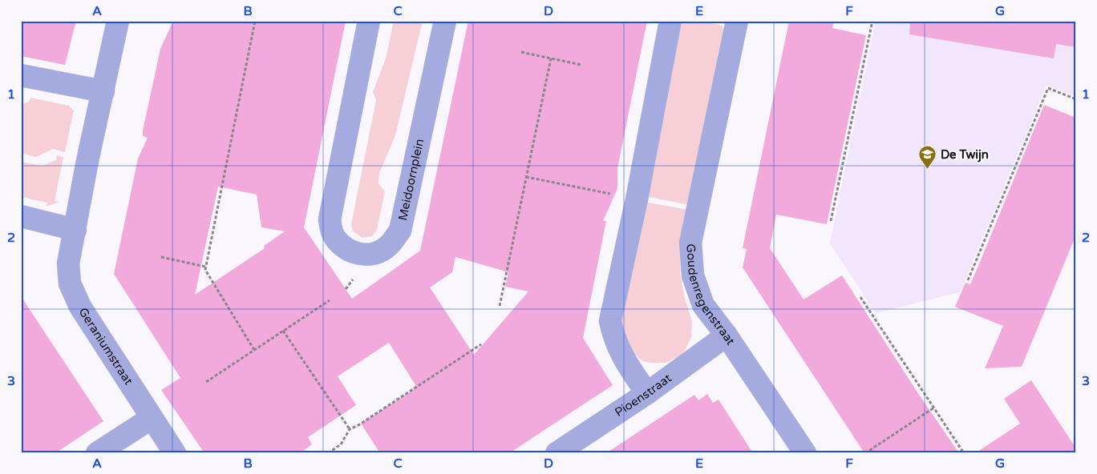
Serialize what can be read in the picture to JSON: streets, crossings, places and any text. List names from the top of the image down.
{
  "streets": {
    "street": [
      "Meidoornplein",
      "Goudenregenstraat",
      "Geraniumstraat",
      "Pioenstraat"
    ]
  },
  "crossings": [
    ["Goudenregenstraat", "Pioenstraat"]
  ],
  "places": {
    "school or university": ["De Twijn"]
  },
  "grid": {
    "columns": [
      "A",
      "B",
      "C",
      "D",
      "E",
      "F",
      "G"
    ],
    "rows": ["1", "2", "3"]
  }
}
